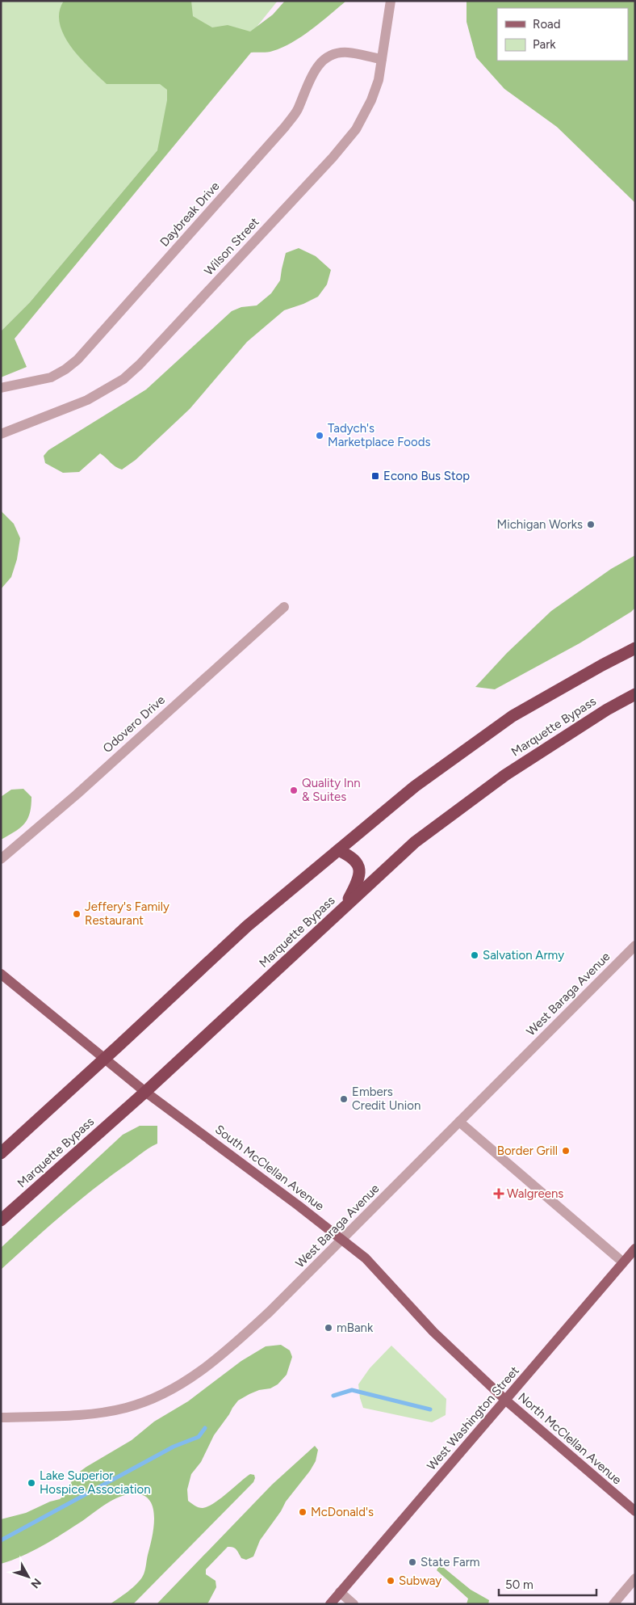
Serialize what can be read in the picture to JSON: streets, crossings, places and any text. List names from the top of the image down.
{
  "streets": {
    "highway": ["Marquette Bypass"],
    "main road": ["South McClellan Avenue", "West Washington Street", "North McClellan Avenue"],
    "street": [
      "Daybreak Drive",
      "Wilson Street",
      "Odovero Drive",
      "West Baraga Avenue"
    ]
  },
  "crossings": [
    ["Daybreak Drive", "Wilson Street"],
    ["Marquette Bypass", "South McClellan Avenue"],
    ["West Baraga Avenue", "South McClellan Avenue"],
    ["South McClellan Avenue", "West Washington Street"],
    ["South McClellan Avenue", "North McClellan Avenue"],
    ["West Washington Street", "North McClellan Avenue"]
  ],
  "places": {
    "other": [
      "Tadych's Marketplace Foods",
      "Michigan Works",
      "Quality Inn & Suites",
      "Jeffery's Family Restaurant",
      "Salvation Army",
      "Embers Credit Union",
      "Border Grill",
      "mBank",
      "Lake Superior Hospice Association",
      "McDonald's",
      "State Farm",
      "Subway"
    ],
    "transit": ["Econo Bus Stop"],
    "health": ["Walgreens"]
  },
  "legend": ["Road", "Park"],
  "scale_bar": "50 m",
  "north": "bottom right"
}
